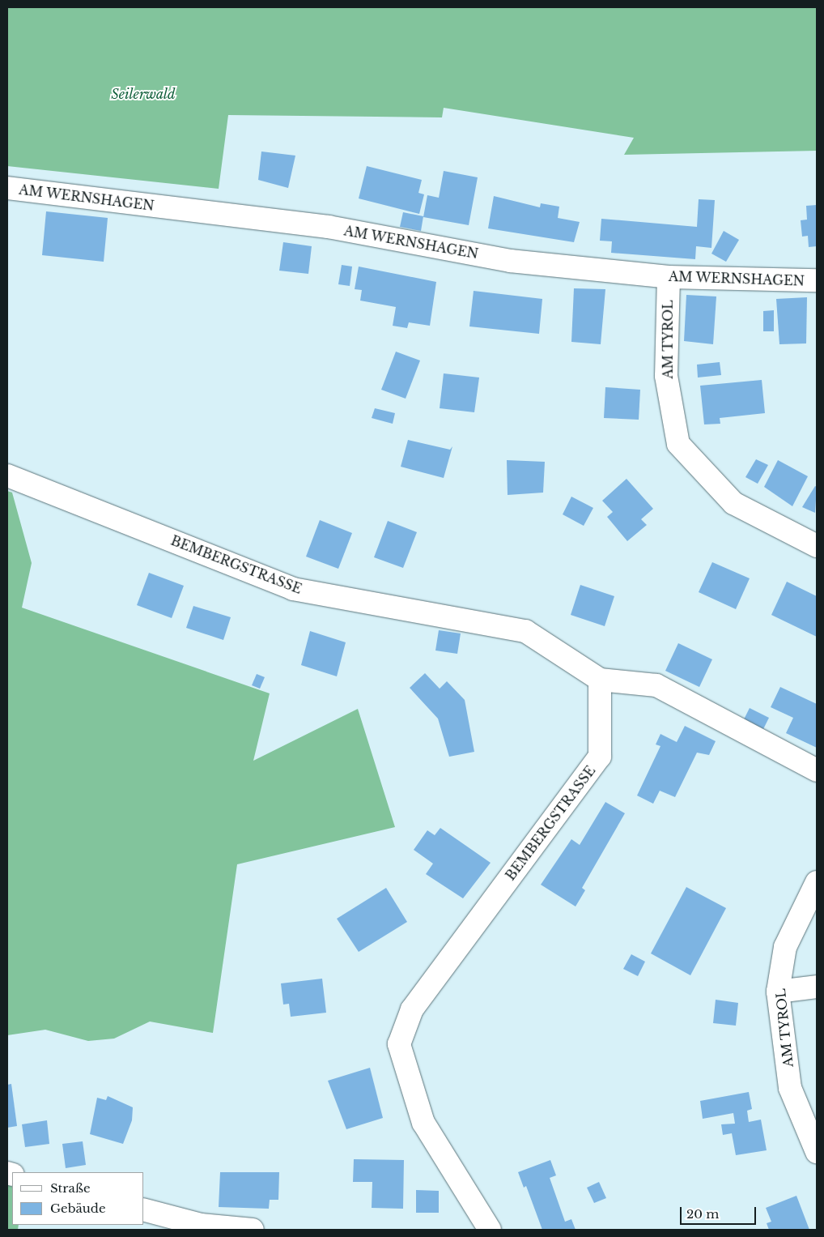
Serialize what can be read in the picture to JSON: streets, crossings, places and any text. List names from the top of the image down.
{
  "streets": {
    "street": ["AM WERNSHAGEN", "AM TYROL", "BEMBERGSTRASSE"]
  },
  "crossings": [
    ["AM WERNSHAGEN", "AM TYROL"]
  ],
  "parks": ["Seilerwald"],
  "legend": ["Straße", "Gebäude"],
  "scale_bar": "20 m"
}
